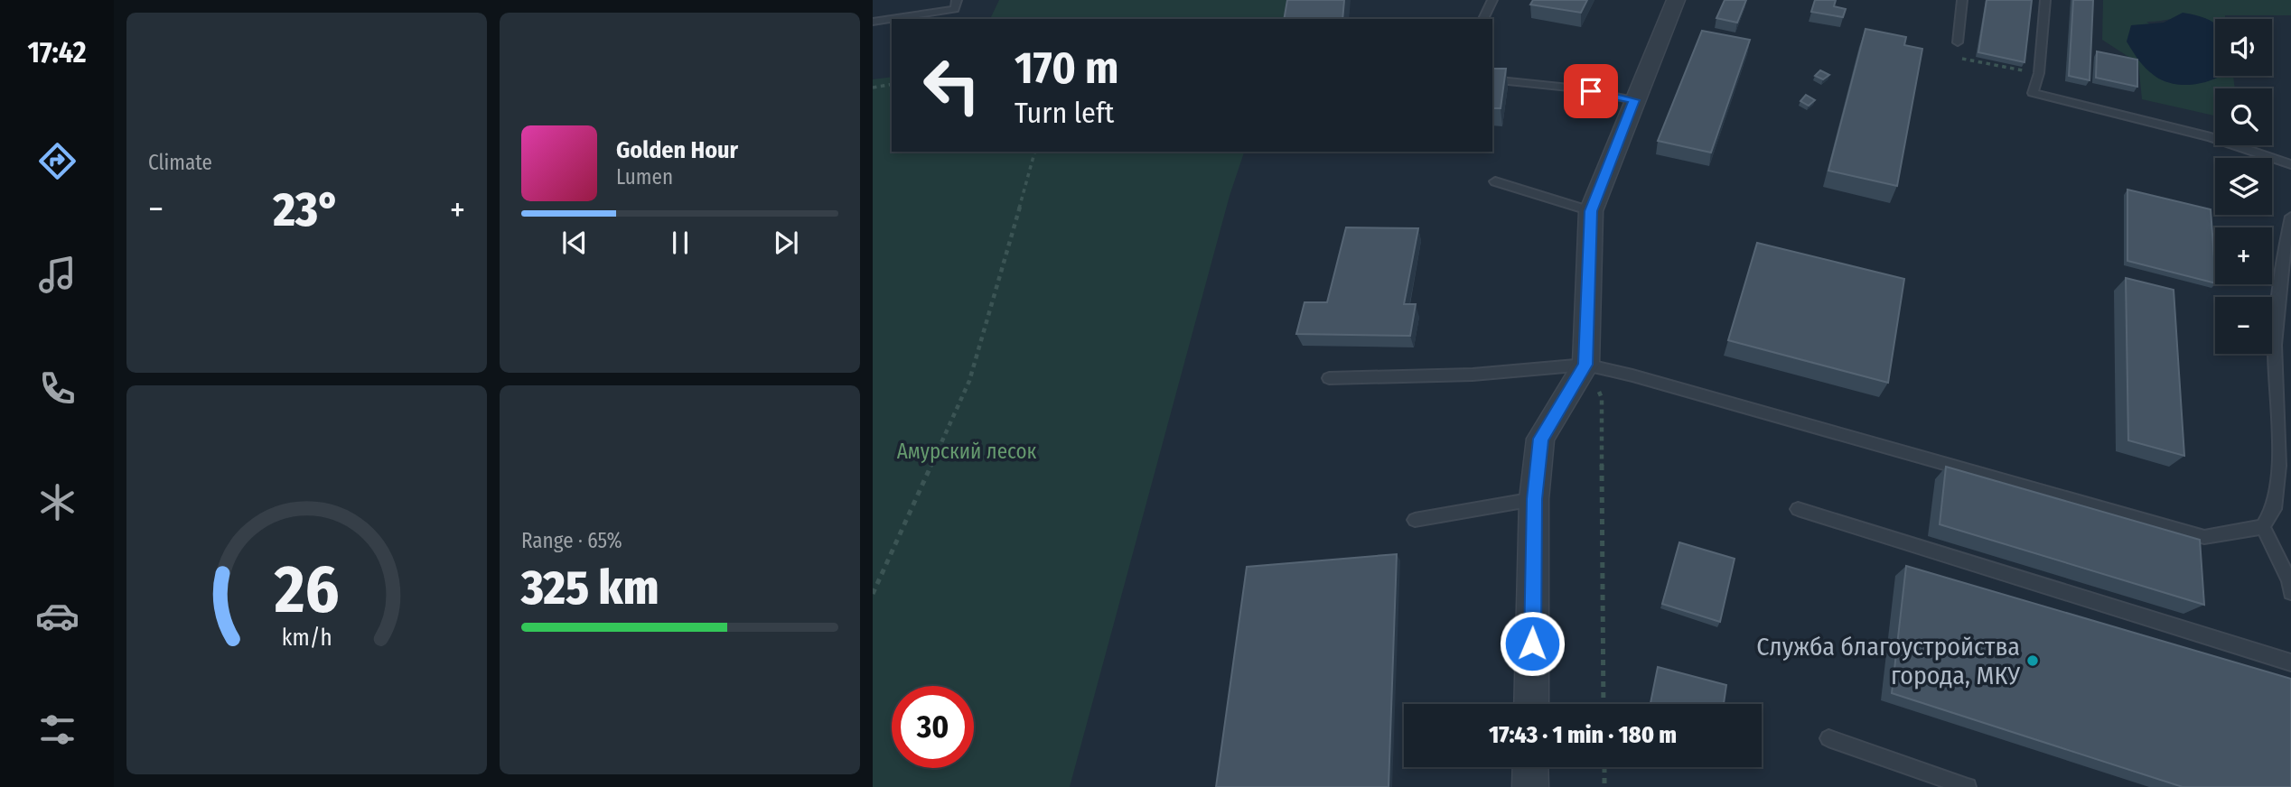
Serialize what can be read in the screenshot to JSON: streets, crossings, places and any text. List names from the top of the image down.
{
  "parks": ["Амурский лесок"],
  "places": ["Служба благоустройства города, МКУ"],
  "page": {
    "tabs": "17:42",
    "tile": [
      "Climate",
      ["Range · 65%", "325 km"]
    ],
    "map_buttons": ["+", "−"],
    "turn": ["170 m", "Turn left"],
    "song": ["Golden Hour", "Lumen"],
    "heat": ["−", "23°", "+"],
    "limit": "30",
    "trip": "17:43 · 1 min · 180 m",
    "gauge": ["26", "km/h"]
  }
}
